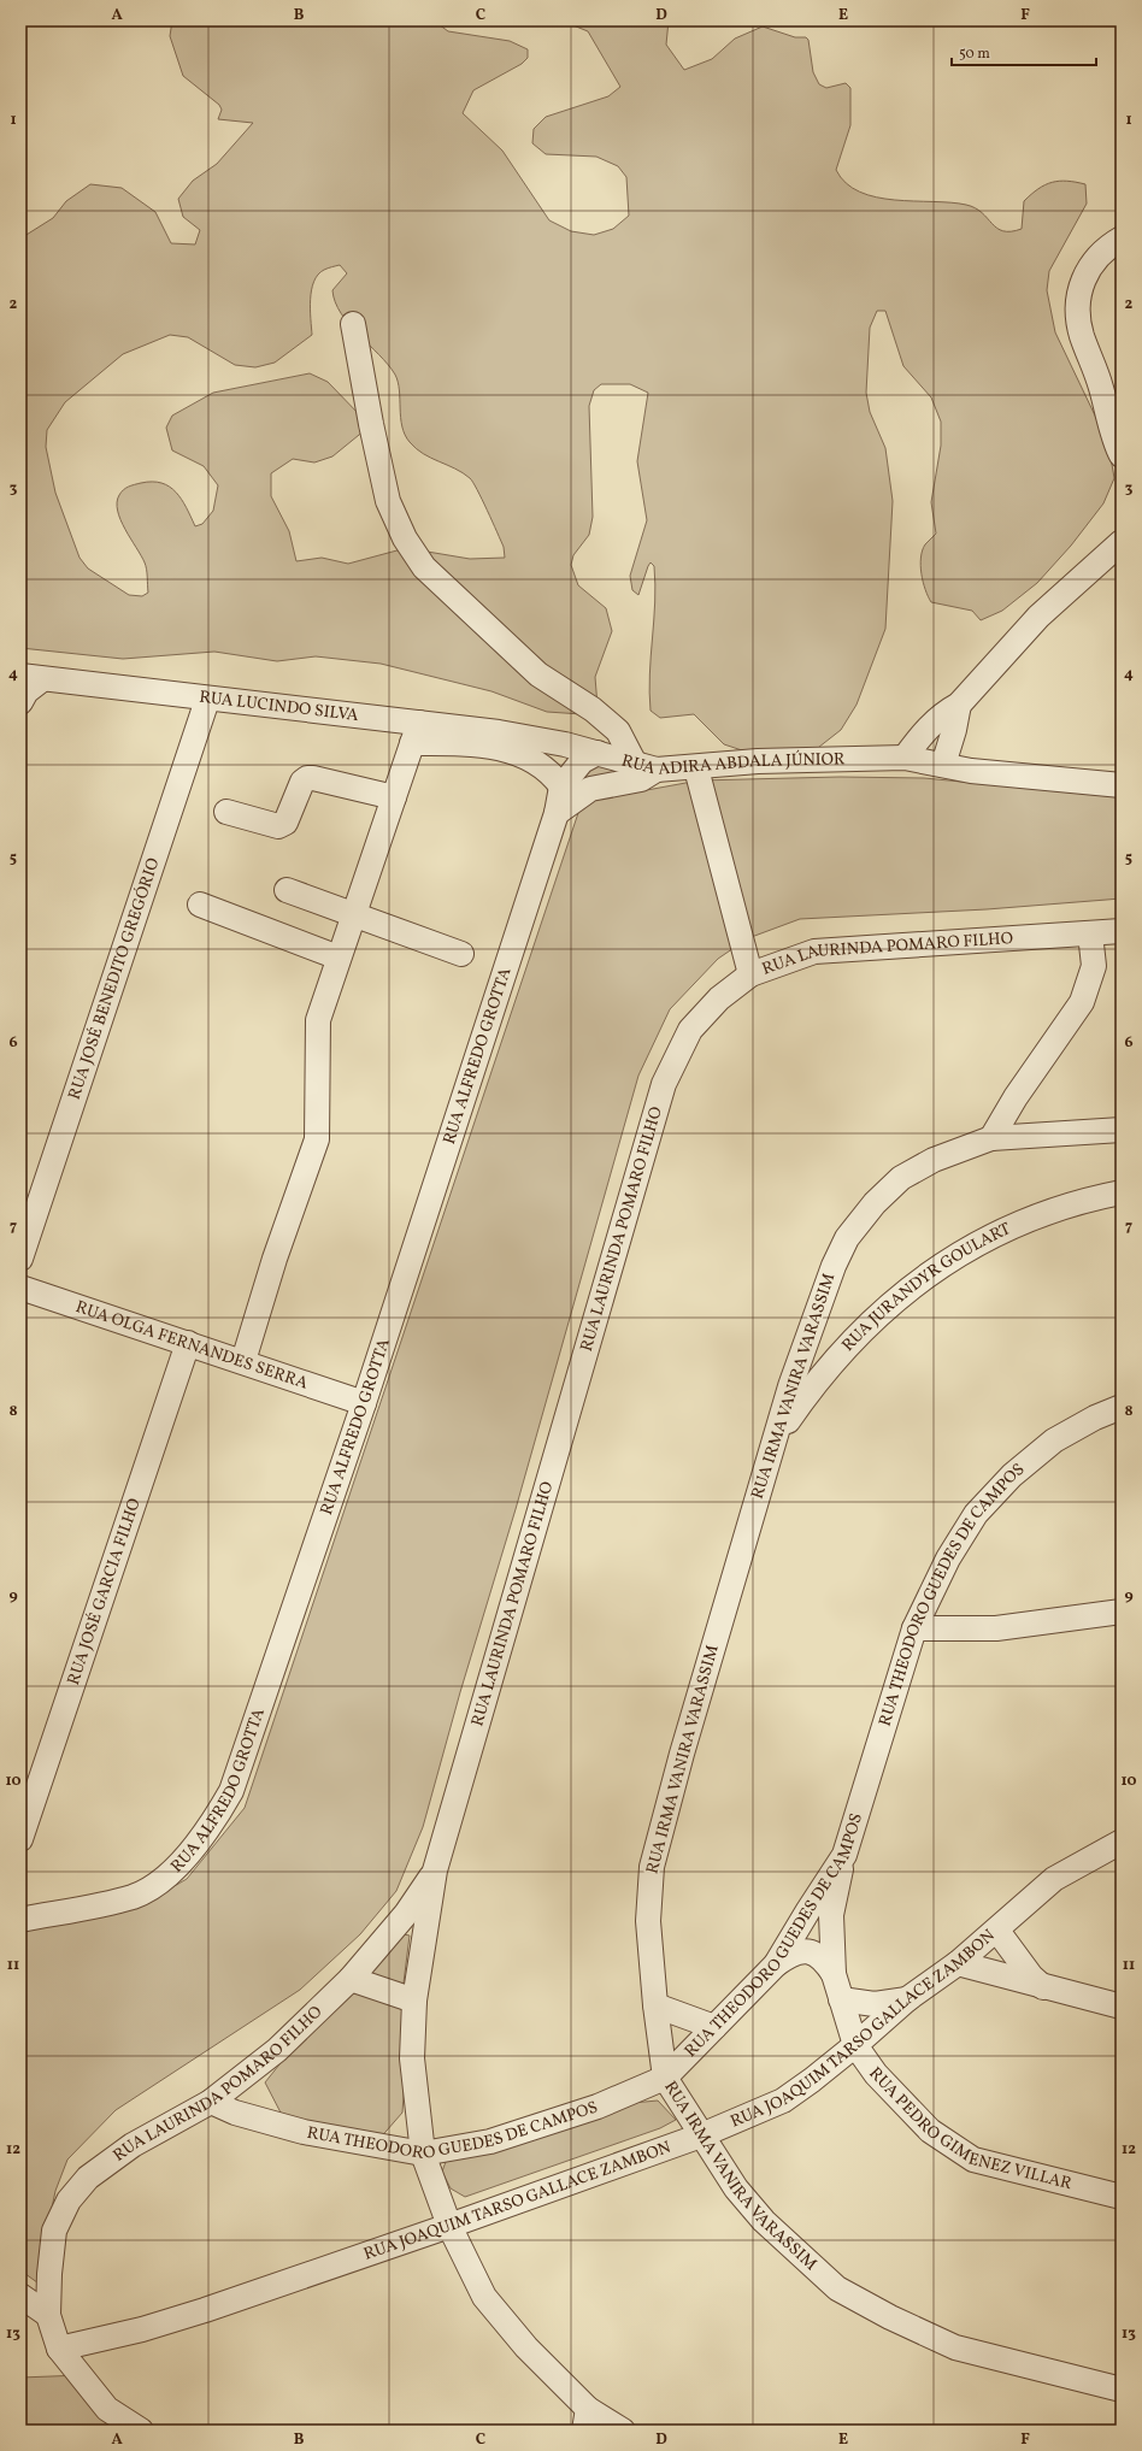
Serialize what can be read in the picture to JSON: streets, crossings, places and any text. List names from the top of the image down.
{
  "streets": {
    "street": [
      "RUA LUCINDO SILVA",
      "RUA ADIRA ABDALA JÚNIOR",
      "RUA LAURINDA POMARO FILHO",
      "RUA JOSÉ BENEDITO GREGÓRIO",
      "RUA ALFREDO GROTTA",
      "RUA JURANDYR GOULART",
      "RUA OLGA FERNANDES SERRA",
      "RUA IRMA VANIRA VARASSIM",
      "RUA JOSÉ GARCIA FILHO",
      "RUA THEODORO GUEDES DE CAMPOS",
      "RUA JOAQUIM TARSO GALLACE ZAMBON",
      "RUA PEDRO GIMENEZ VILLAR"
    ]
  },
  "crossings": [
    ["RUA LUCINDO SILVA", "RUA ADIRA ABDALA JÚNIOR"],
    ["RUA LUCINDO SILVA", "RUA JOSÉ BENEDITO GREGÓRIO"],
    ["RUA ADIRA ABDALA JÚNIOR", "RUA ALFREDO GROTTA"],
    ["RUA LAURINDA POMARO FILHO", "RUA THEODORO GUEDES DE CAMPOS"],
    ["RUA LAURINDA POMARO FILHO", "RUA JOAQUIM TARSO GALLACE ZAMBON"],
    ["RUA ALFREDO GROTTA", "RUA OLGA FERNANDES SERRA"],
    ["RUA JURANDYR GOULART", "RUA IRMA VANIRA VARASSIM"],
    ["RUA OLGA FERNANDES SERRA", "RUA JOSÉ GARCIA FILHO"],
    ["RUA IRMA VANIRA VARASSIM", "RUA THEODORO GUEDES DE CAMPOS"],
    ["RUA IRMA VANIRA VARASSIM", "RUA JOAQUIM TARSO GALLACE ZAMBON"],
    ["RUA THEODORO GUEDES DE CAMPOS", "RUA PEDRO GIMENEZ VILLAR"],
    ["RUA JOAQUIM TARSO GALLACE ZAMBON", "RUA PEDRO GIMENEZ VILLAR"]
  ],
  "scale_bar": "50 m",
  "grid": {
    "columns": [
      "A",
      "B",
      "C",
      "D",
      "E",
      "F"
    ],
    "rows": [
      "1",
      "2",
      "3",
      "4",
      "5",
      "6",
      "7",
      "8",
      "9",
      "10",
      "11",
      "12",
      "13"
    ]
  }
}
